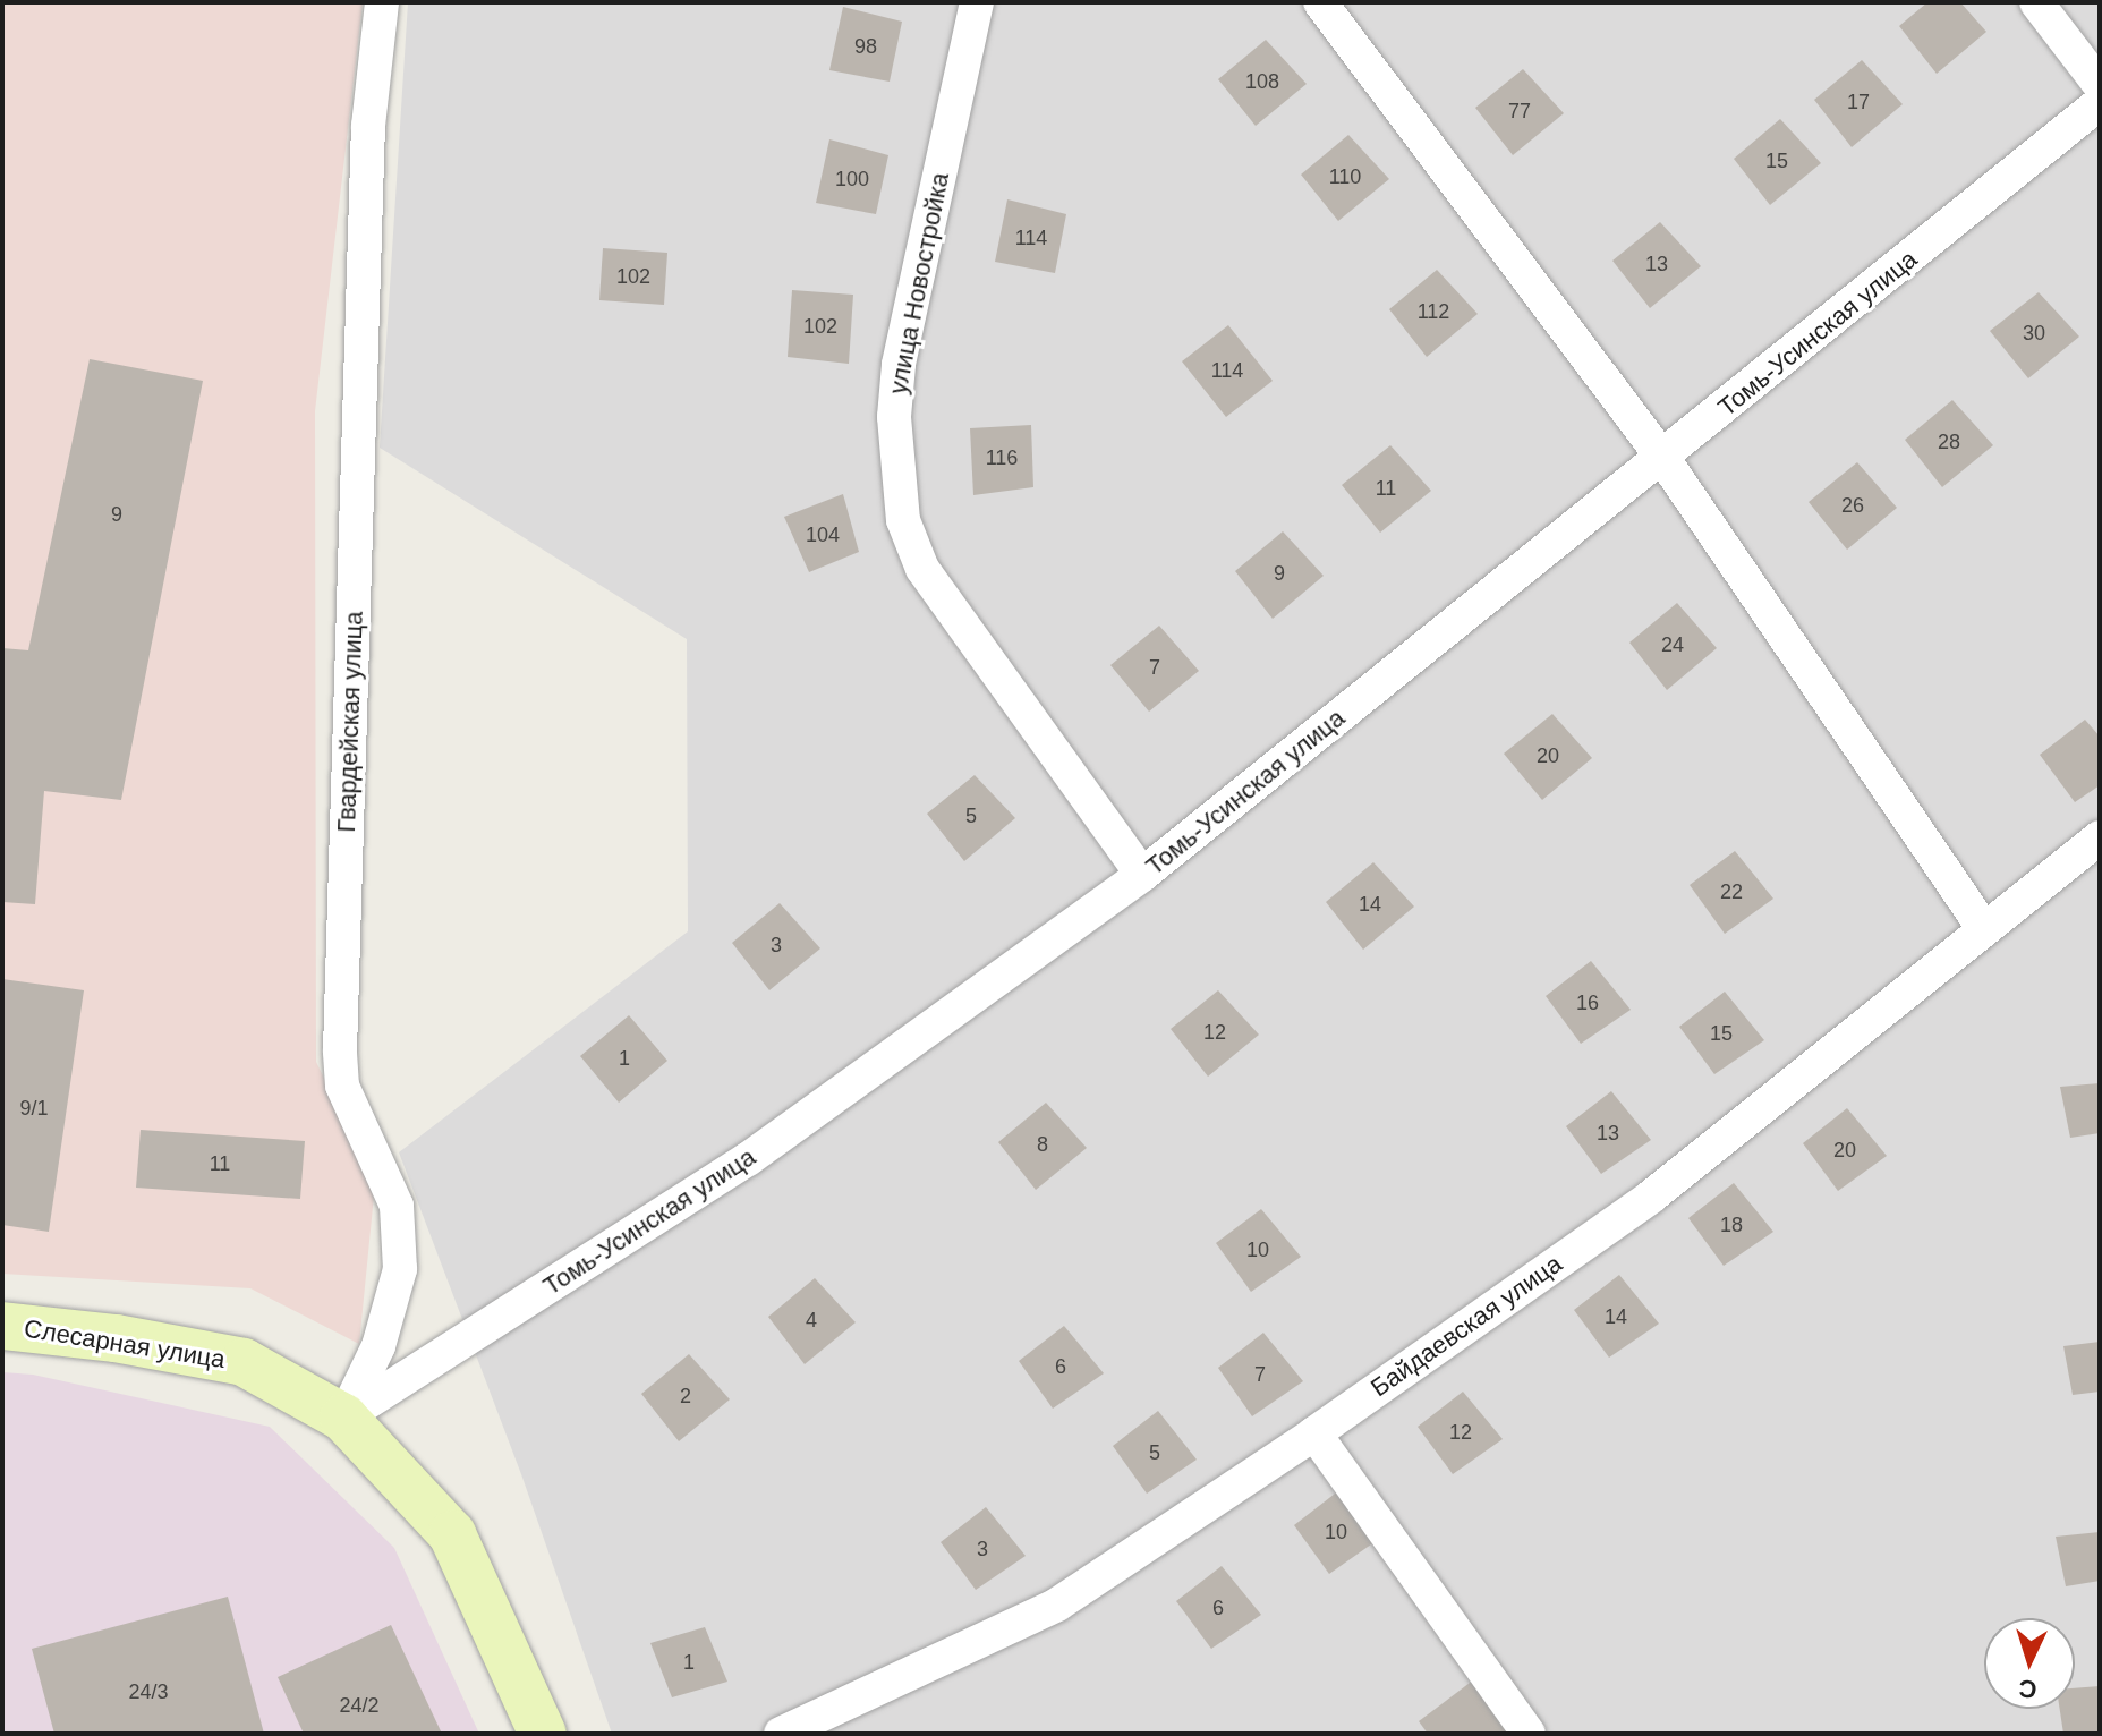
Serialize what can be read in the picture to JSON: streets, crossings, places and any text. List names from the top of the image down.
{
  "streets": {
    "main road": ["Слесарная улица"],
    "street": [
      "улица Новостройка",
      "Томь-Усинская улица",
      "Гвардейская улица",
      "Байдаевская улица"
    ]
  },
  "crossings": [
    ["улица Новостройка", "Томь-Усинская улица"],
    ["Томь-Усинская улица", "Гвардейская улица"],
    ["Томь-Усинская улица", "Слесарная улица"],
    ["Гвардейская улица", "Слесарная улица"]
  ],
  "house_numbers": [
    "98",
    "108",
    "17",
    "77",
    "15",
    "110",
    "100",
    "114",
    "13",
    "102",
    "112",
    "102",
    "30",
    "114",
    "28",
    "116",
    "11",
    "26",
    "9",
    "104",
    "9",
    "24",
    "7",
    "20",
    "5",
    "22",
    "14",
    "3",
    "16",
    "12",
    "15",
    "1",
    "9/1",
    "13",
    "8",
    "20",
    "11",
    "18",
    "10",
    "14",
    "4",
    "6",
    "7",
    "2",
    "12",
    "5",
    "10",
    "3",
    "6",
    "1",
    "24/3",
    "24/2"
  ],
  "north": "bottom"
}
